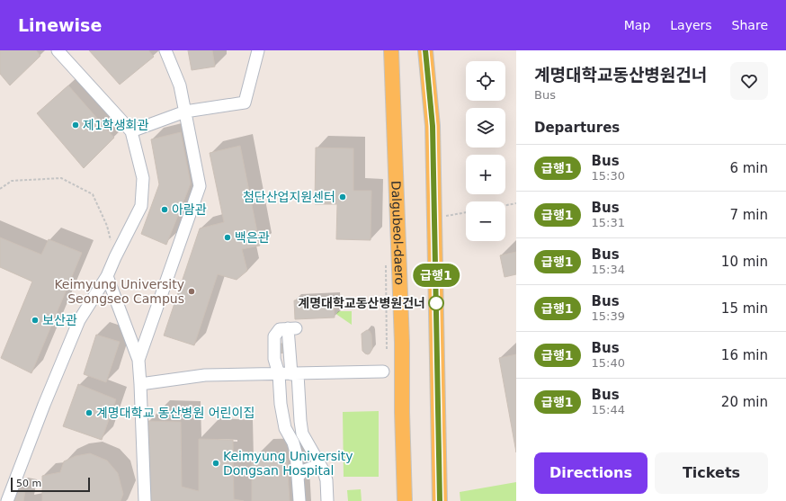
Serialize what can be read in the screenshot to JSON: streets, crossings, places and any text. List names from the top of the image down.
{
  "streets": {
    "main road": ["Dalgubeol-daero"]
  },
  "places": [
    "제1학생회관",
    "첨단산업지원센터",
    "아람관",
    "백은관",
    "Keimyung University Seongseo Campus",
    "계명대학교동산병원건너",
    "보산관",
    "계명대학교 동산병원 어린이집",
    "Keimyung University Dongsan Hospital"
  ],
  "lines": ["bus line 급행1"],
  "scale_bar": "50 m",
  "page": {
    "header": "Linewise",
    "nav": ["Map", "Layers", "Share"],
    "on_map": "급행1",
    "heading": [
      ["계명대학교동산병원건너", "Bus"],
      "Departures"
    ],
    "map_buttons": ["+", "−"],
    "list": [
      {
        "mark": "급행1",
        "name": "Bus",
        "note": "15:30",
        "value": "6 min"
      },
      {
        "mark": "급행1",
        "name": "Bus",
        "note": "15:31",
        "value": "7 min"
      },
      {
        "mark": "급행1",
        "name": "Bus",
        "note": "15:34",
        "value": "10 min"
      },
      {
        "mark": "급행1",
        "name": "Bus",
        "note": "15:39",
        "value": "15 min"
      },
      {
        "mark": "급행1",
        "name": "Bus",
        "note": "15:40",
        "value": "16 min"
      },
      {
        "mark": "급행1",
        "name": "Bus",
        "note": "15:44",
        "value": "20 min"
      }
    ],
    "buttons": ["Directions", "Tickets"],
    "scale": "50 m"
  }
}
